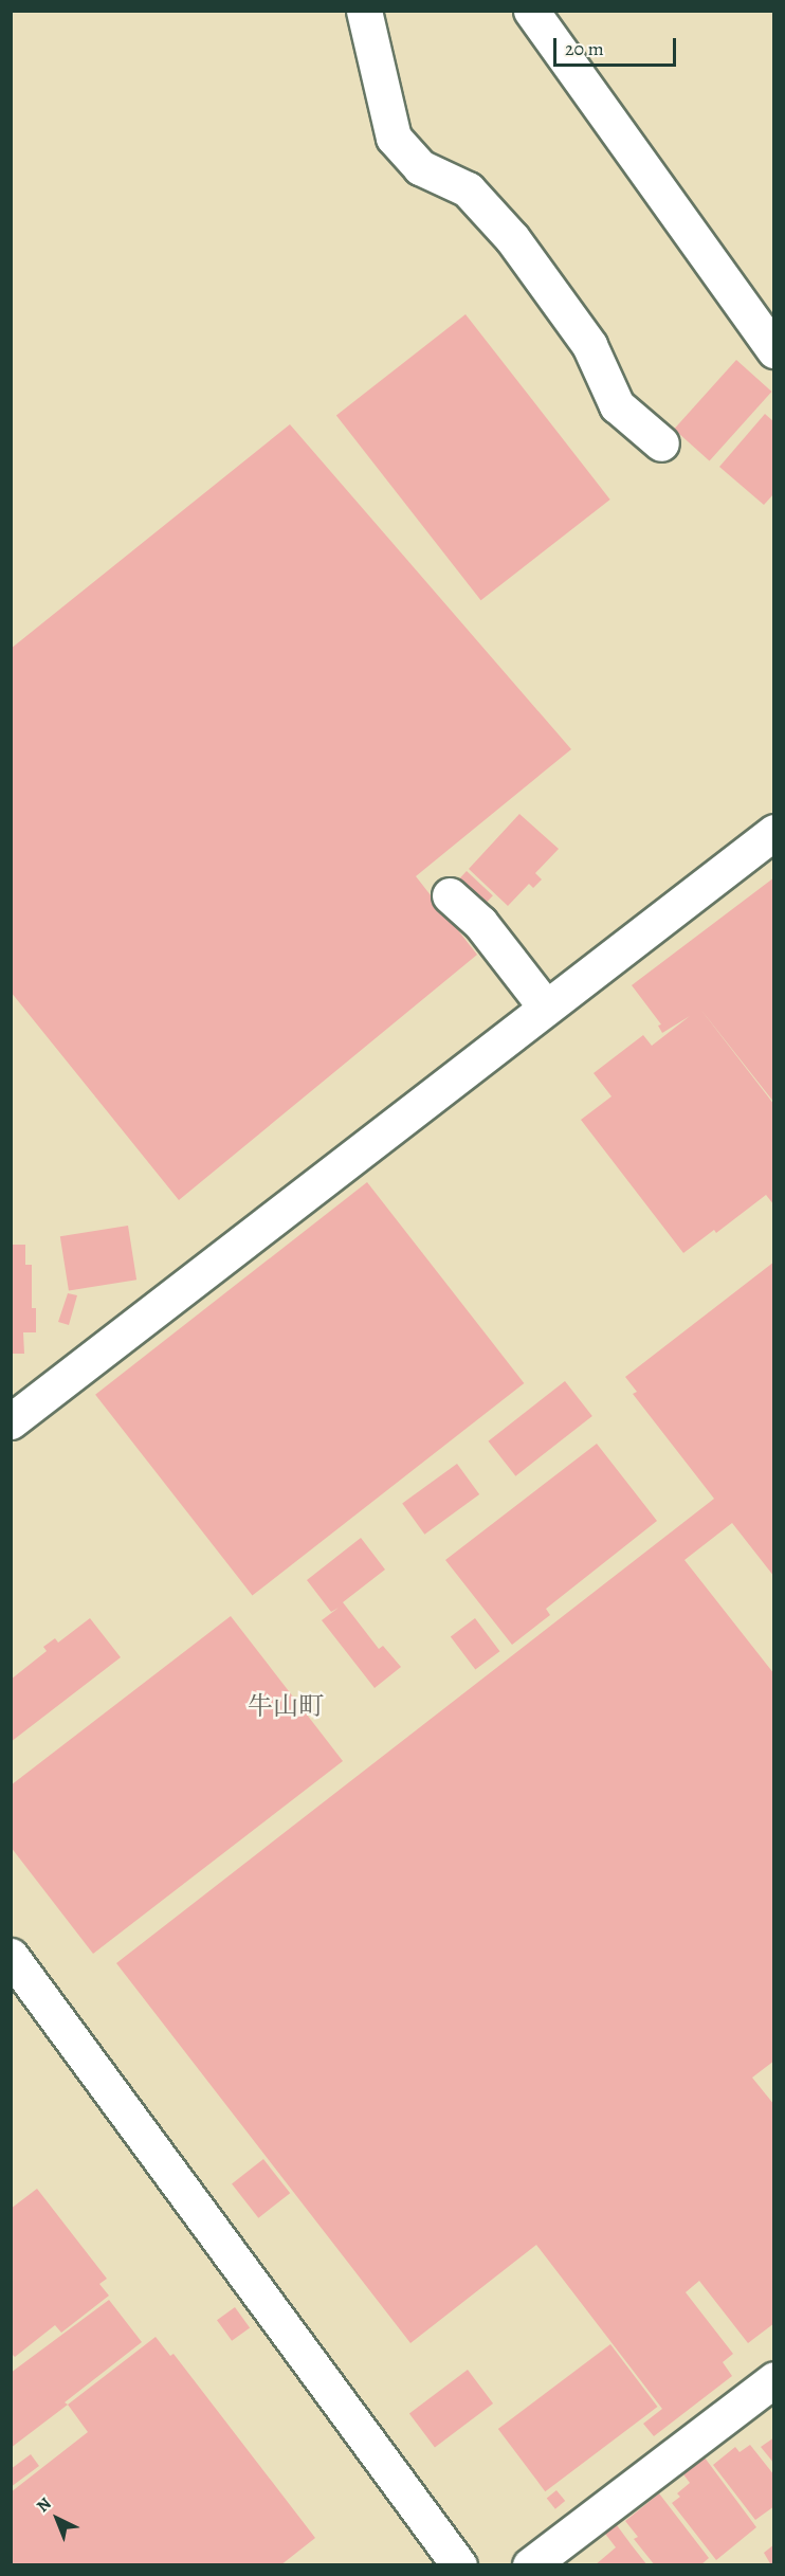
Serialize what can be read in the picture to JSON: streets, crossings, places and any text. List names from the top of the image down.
{
  "districts": ["牛山町"],
  "scale_bar": "20 m",
  "north": "top left"
}
